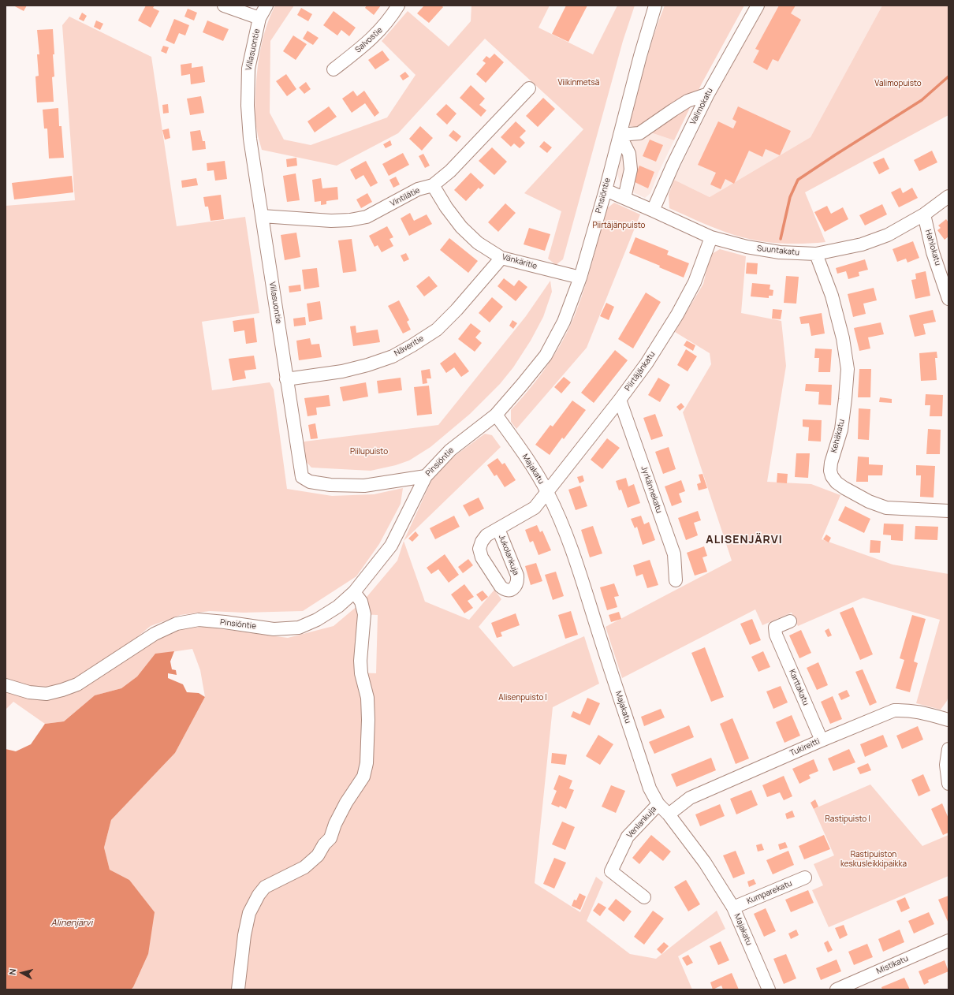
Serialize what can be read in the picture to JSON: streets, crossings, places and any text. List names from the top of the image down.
{
  "streets": {
    "street": [
      "Salvostie",
      "Villasuontie",
      "Valimokatu",
      "Pinsiöntie",
      "Vintilätie",
      "Hahlokatu",
      "Suuntakatu",
      "Vänkäritie",
      "Näveritie",
      "Piirtäjänkatu",
      "Kehäkatu",
      "Majakatu",
      "Jyrkännekatu",
      "Jukolankuja",
      "Karttakatu",
      "Tukireitti",
      "Venlankuja",
      "Kumparekatu",
      "Mistikatu"
    ]
  },
  "crossings": [
    ["Villasuontie", "Pinsiöntie"],
    ["Villasuontie", "Vintilätie"],
    ["Villasuontie", "Näveritie"],
    ["Valimokatu", "Suuntakatu"],
    ["Pinsiöntie", "Suuntakatu"],
    ["Pinsiöntie", "Vänkäritie"],
    ["Pinsiöntie", "Majakatu"],
    ["Vintilätie", "Vänkäritie"],
    ["Hahlokatu", "Suuntakatu"],
    ["Suuntakatu", "Piirtäjänkatu"],
    ["Suuntakatu", "Kehäkatu"],
    ["Vänkäritie", "Näveritie"],
    ["Piirtäjänkatu", "Majakatu"],
    ["Piirtäjänkatu", "Jyrkännekatu"],
    ["Piirtäjänkatu", "Jukolankuja"],
    ["Majakatu", "Jukolankuja"],
    ["Majakatu", "Tukireitti"],
    ["Majakatu", "Venlankuja"],
    ["Majakatu", "Kumparekatu"],
    ["Karttakatu", "Tukireitti"]
  ],
  "districts": ["ALISENJÄRVI"],
  "water": ["Alinenjärvi"],
  "parks": [
    "Viikinmetsä",
    "Valimopuisto",
    "Piirtäjänpuisto",
    "Piilupuisto",
    "Alisenpuisto I",
    "Rastipuisto I",
    "Rastipuiston keskusleikkipaikka"
  ],
  "north": "left"
}
